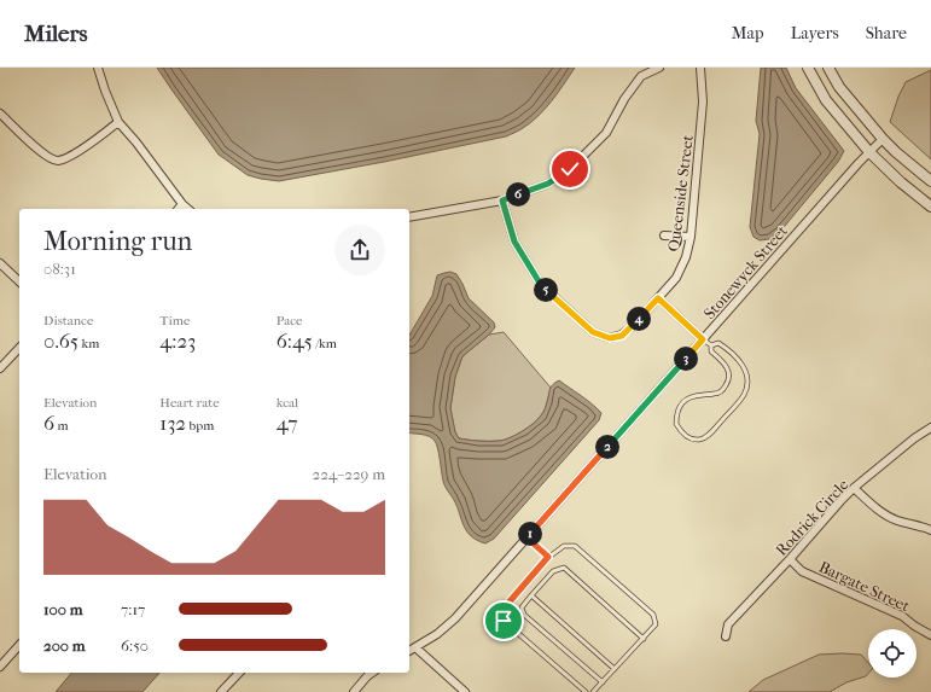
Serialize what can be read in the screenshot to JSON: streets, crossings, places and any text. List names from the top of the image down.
{
  "streets": {
    "street": [
      "Queenside Street",
      "Stonewyck Street",
      "Rodrick Circle",
      "Bargate Street"
    ]
  },
  "crossings": [
    ["Rodrick Circle", "Bargate Street"]
  ],
  "page": {
    "header": "Milers",
    "nav": ["Map", "Layers", "Share"],
    "pins": [
      "6",
      "5",
      "4",
      "3",
      "2",
      "1"
    ],
    "heading": ["Morning run", "08:31"],
    "stats": [
      ["Distance", "0.65 km"],
      ["Time", "4:23"],
      ["Pace", "6:45 /km"],
      ["Elevation", "6 m"],
      ["Heart rate", "132 bpm"],
      ["kcal", "47"]
    ],
    "chart": ["Elevation", "224–229 m"],
    "list": [
      {
        "name": "100 m",
        "note": "7:17"
      },
      {
        "name": "200 m",
        "note": "6:50"
      }
    ]
  }
}
